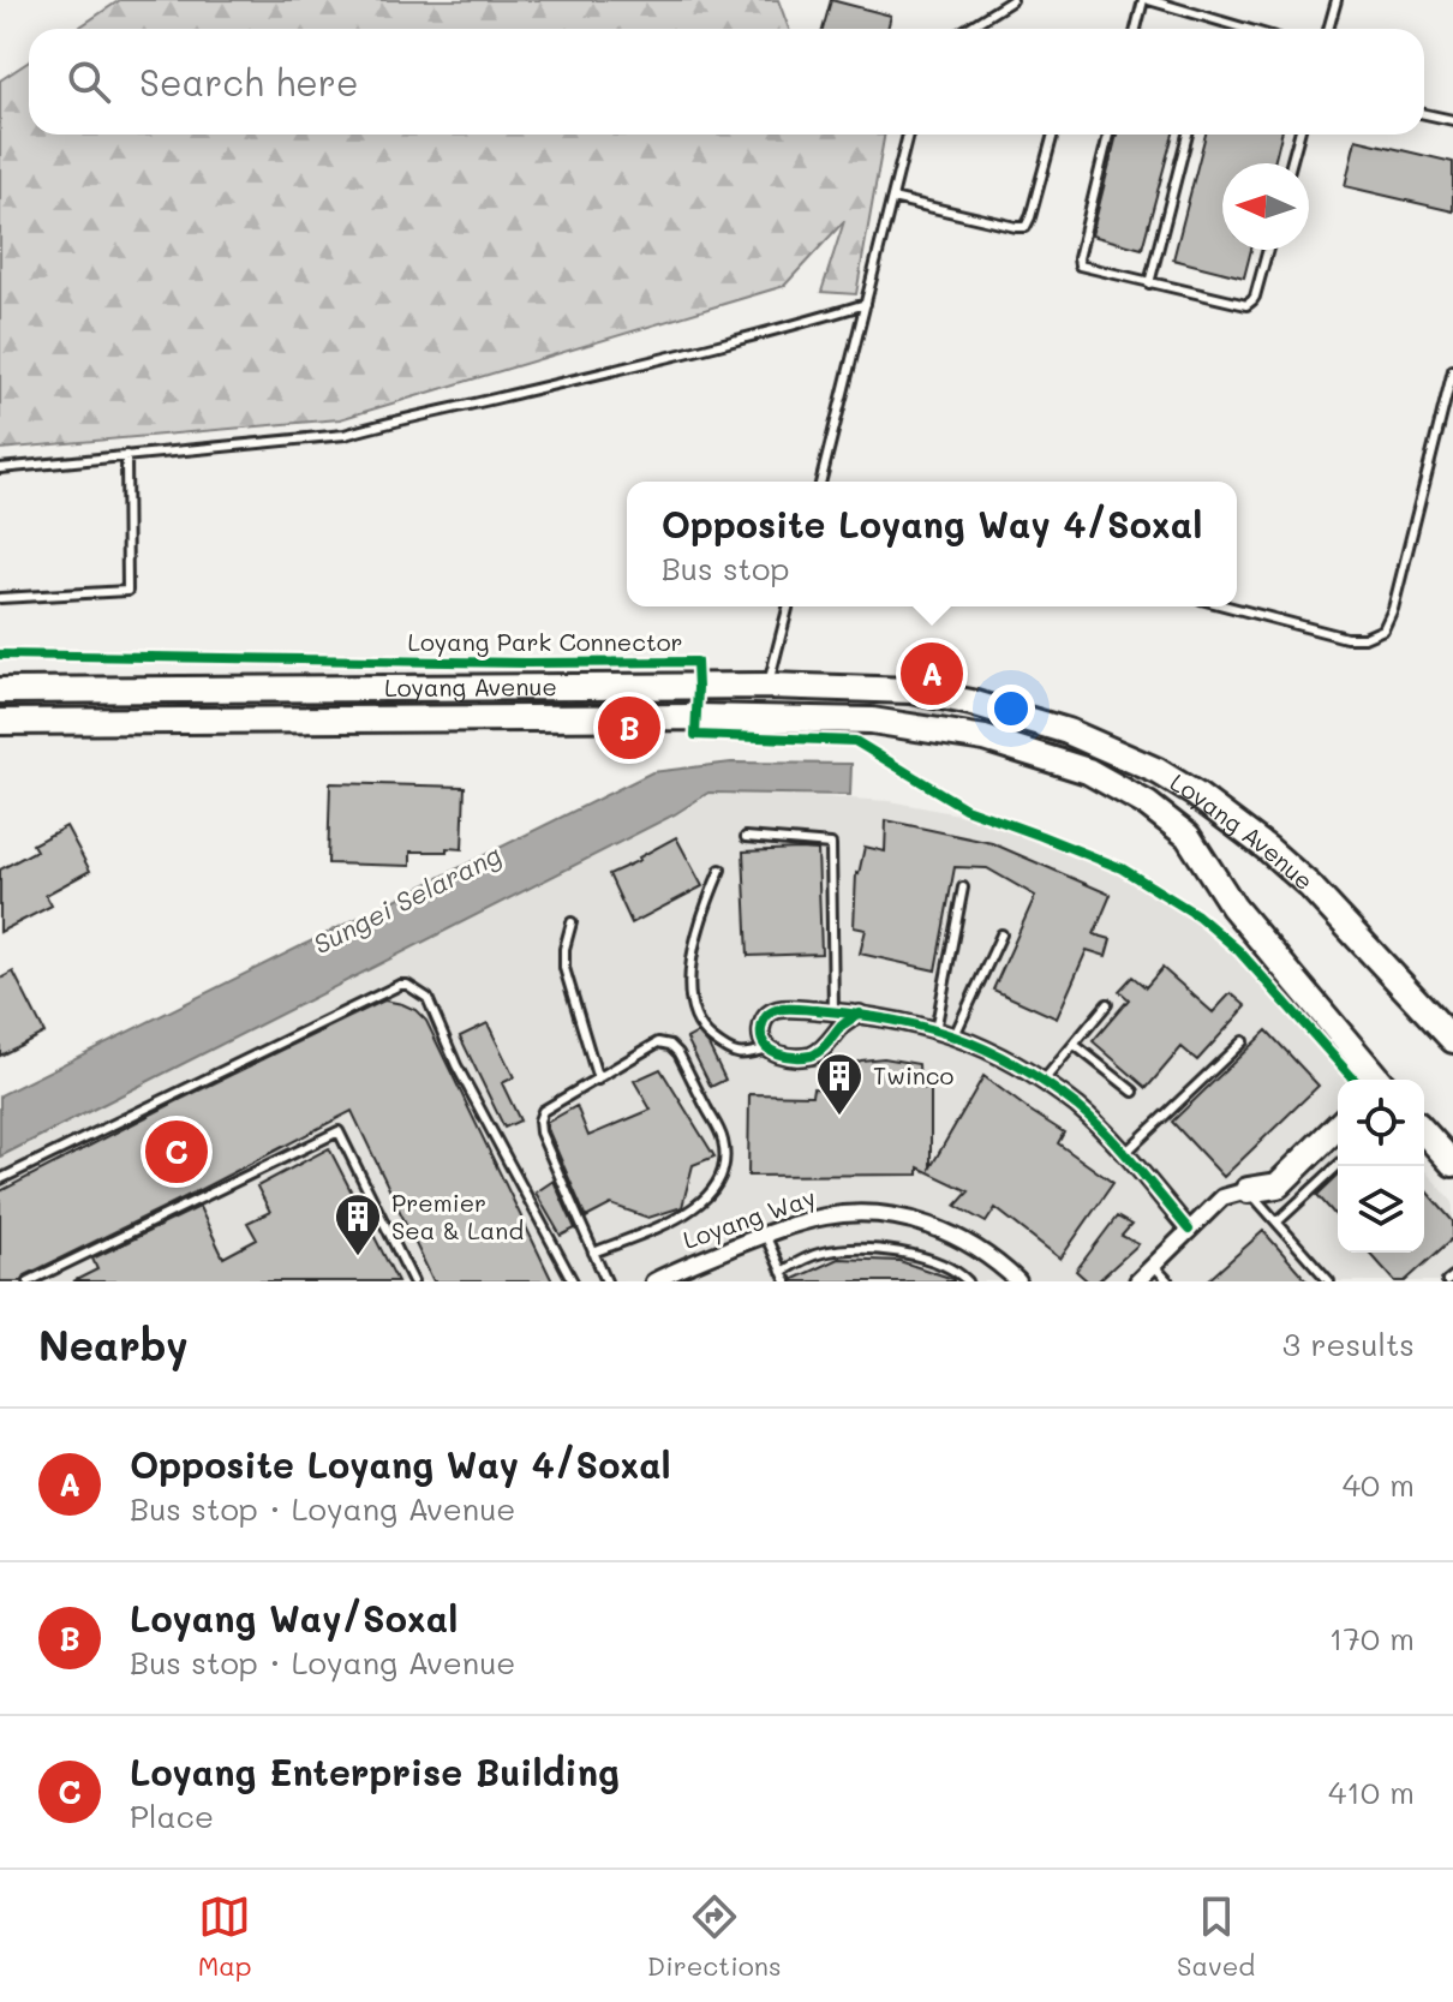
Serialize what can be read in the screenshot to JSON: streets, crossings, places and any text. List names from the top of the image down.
{
  "streets": {
    "main road": ["Loyang Avenue"],
    "street": ["Loyang Way"],
    "cycle path": ["Loyang Park Connector"]
  },
  "water": ["Sungei Selarang"],
  "places": {
    "building": ["Twinco", "Premier Sea & Land"]
  },
  "north": "left",
  "page": {
    "search": "Search here",
    "popup": ["Opposite Loyang Way 4/Soxal", "Bus stop"],
    "pins": ["A", "B", "C"],
    "heading": ["Nearby", "3 results"],
    "list": [
      {
        "mark": "A",
        "name": "Opposite Loyang Way 4/Soxal",
        "note": "Bus stop · Loyang Avenue",
        "value": "40 m"
      },
      {
        "mark": "B",
        "name": "Loyang Way/Soxal",
        "note": "Bus stop · Loyang Avenue",
        "value": "170 m"
      },
      {
        "mark": "C",
        "name": "Loyang Enterprise Building",
        "note": "Place",
        "value": "410 m"
      }
    ],
    "nav": ["Map", "Directions", "Saved"]
  }
}
